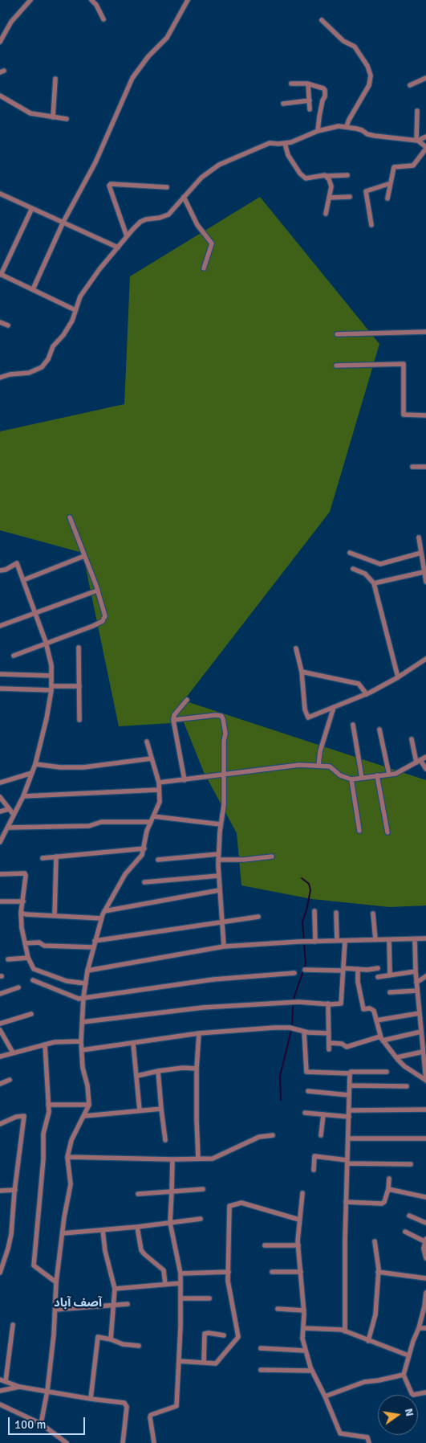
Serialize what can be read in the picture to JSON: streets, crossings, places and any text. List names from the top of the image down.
{
  "districts": ["آصف آباد"],
  "scale_bar": "100 m",
  "north": "right"
}
